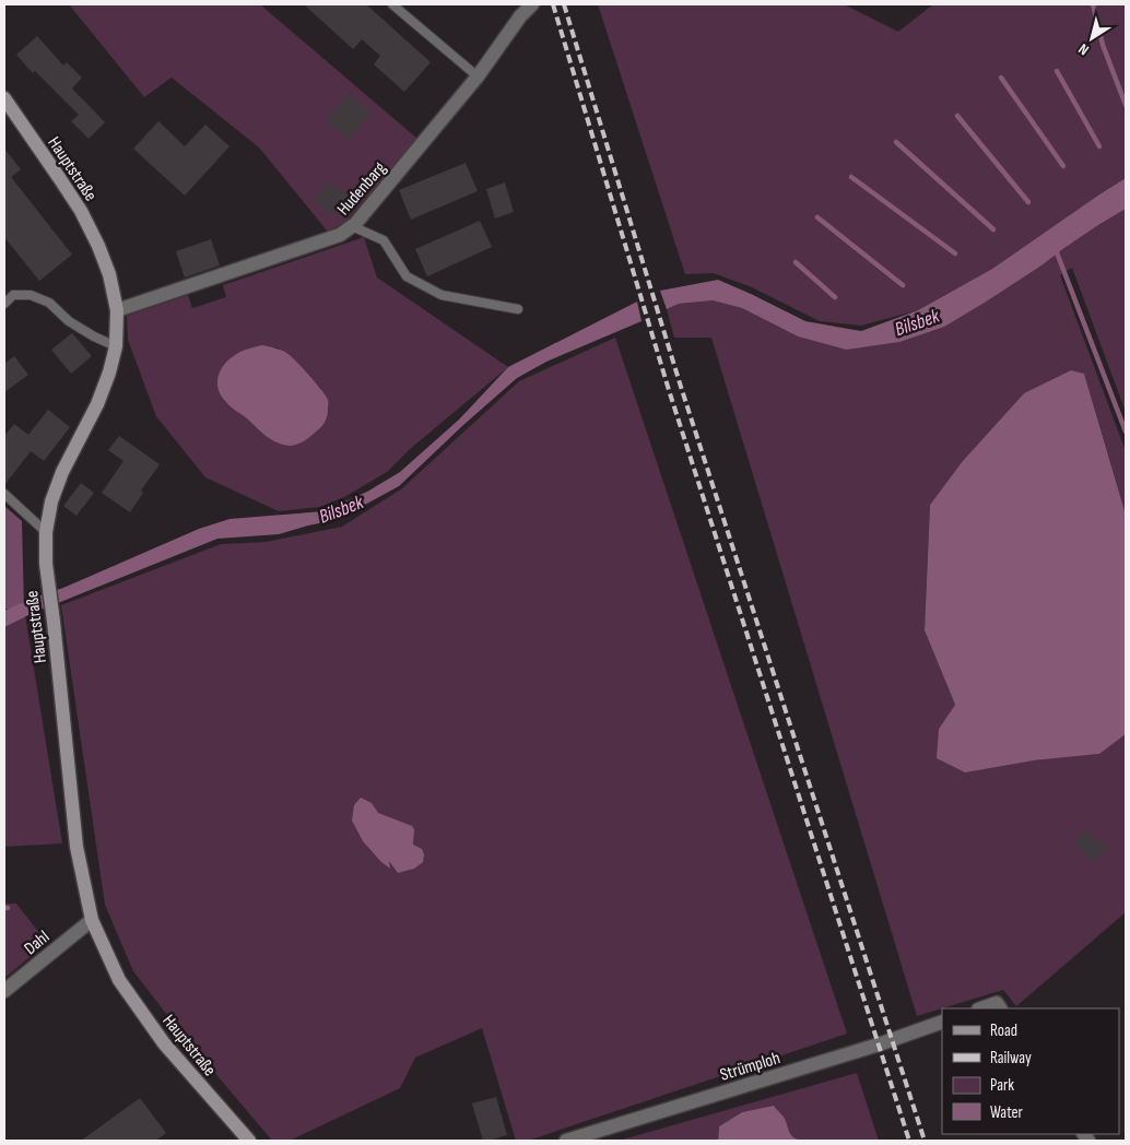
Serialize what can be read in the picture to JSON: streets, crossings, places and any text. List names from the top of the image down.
{
  "streets": {
    "main road": ["Hauptstraße"],
    "street": ["Hudenbarg", "Dahl", "Strümploh"]
  },
  "crossings": [
    ["Hauptstraße", "Hudenbarg"],
    ["Hauptstraße", "Dahl"]
  ],
  "water": ["Bilsbek"],
  "legend": [
    "Road",
    "Railway",
    "Park",
    "Water"
  ],
  "north": "bottom left"
}
